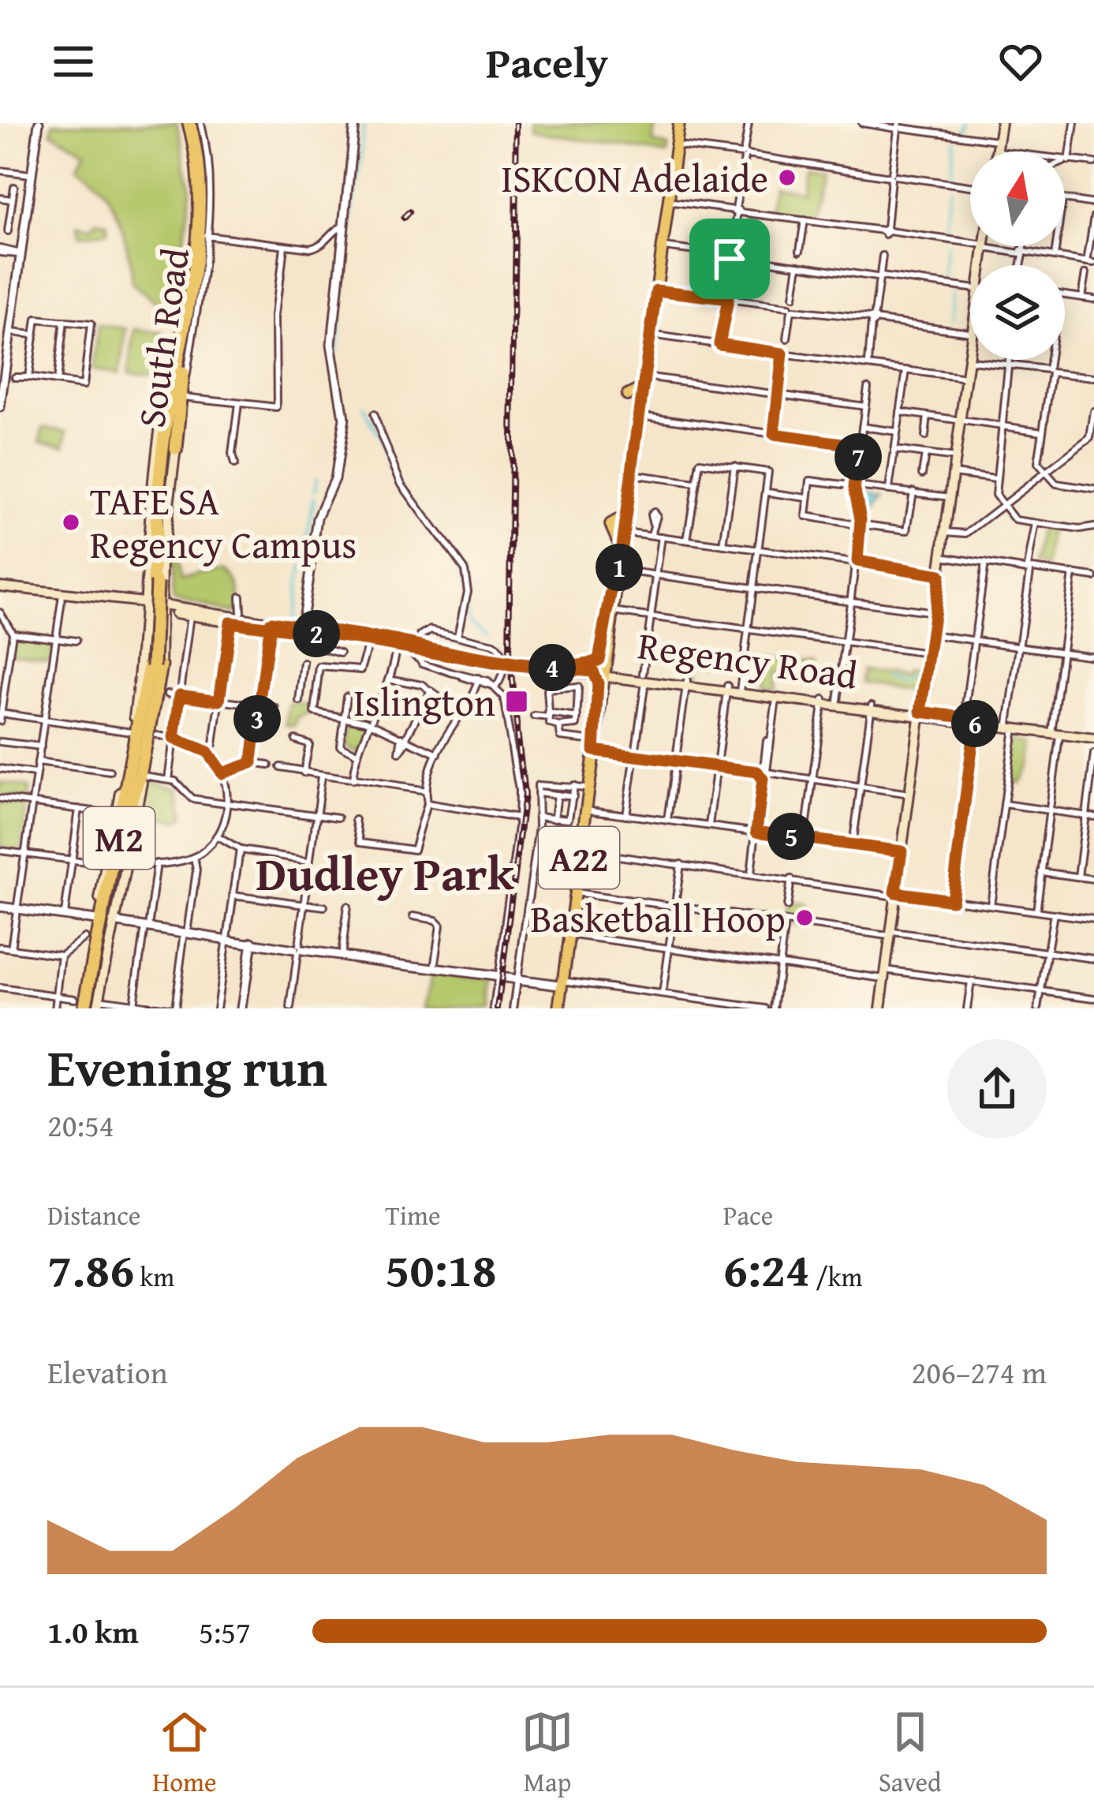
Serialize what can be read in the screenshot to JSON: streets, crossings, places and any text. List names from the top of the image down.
{
  "streets": {
    "highway": ["M2"],
    "main road": ["South Road", "Regency Road", "A22"]
  },
  "crossings": [
    ["South Road", "Regency Road"],
    ["South Road", "M2"],
    ["Regency Road", "M2"],
    ["Regency Road", "A22"]
  ],
  "districts": ["Dudley Park"],
  "places": {
    "other": ["ISKCON Adelaide", "TAFE SA Regency Campus", "Basketball Hoop"],
    "transit": ["Islington"]
  },
  "north": "top",
  "page": {
    "header": "Pacely",
    "pins": [
      "7",
      "1",
      "2",
      "4",
      "3",
      "6",
      "5"
    ],
    "heading": ["Evening run", "20:54"],
    "stats": [
      ["Distance", "7.86 km"],
      ["Time", "50:18"],
      ["Pace", "6:24 /km"]
    ],
    "chart": ["Elevation", "206–274 m"],
    "list": [
      {
        "name": "1.0 km",
        "note": "5:57"
      }
    ],
    "tabs": ["Home", "Map", "Saved"]
  }
}
